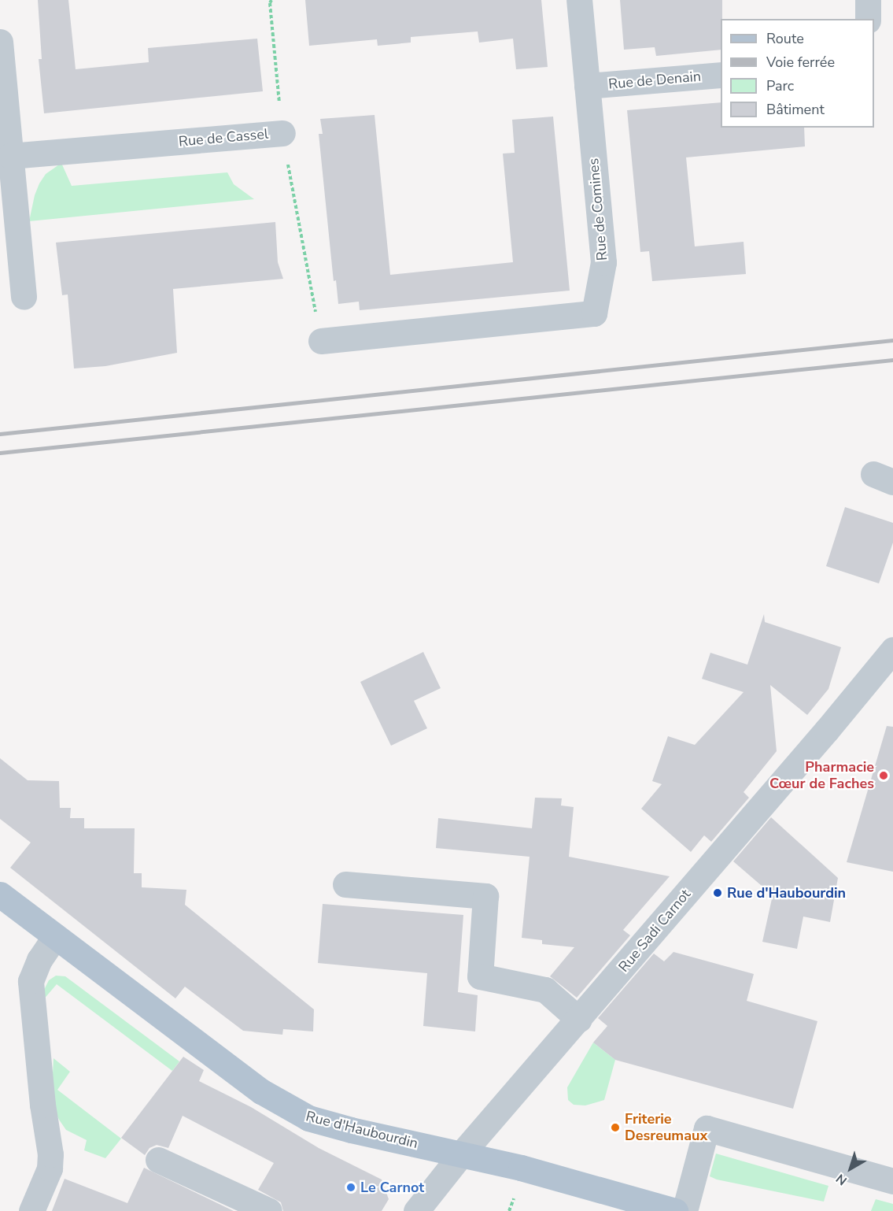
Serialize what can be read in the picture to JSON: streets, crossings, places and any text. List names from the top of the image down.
{
  "streets": {
    "main road": ["Rue d'Haubourdin"],
    "street": [
      "Rue de Denain",
      "Rue de Cassel",
      "Rue de Comines",
      "Rue Sadi Carnot"
    ]
  },
  "crossings": [
    ["Rue de Denain", "Rue de Comines"],
    ["Rue de Cassel", "Rue de Comines"],
    ["Rue Sadi Carnot", "Rue d'Haubourdin"]
  ],
  "places": [
    "Pharmacie Cœur de Faches",
    "Rue d'Haubourdin",
    "Friterie Desreumaux",
    "Le Carnot"
  ],
  "legend": [
    "Route",
    "Voie ferrée",
    "Parc",
    "Bâtiment"
  ],
  "north": "bottom left"
}
